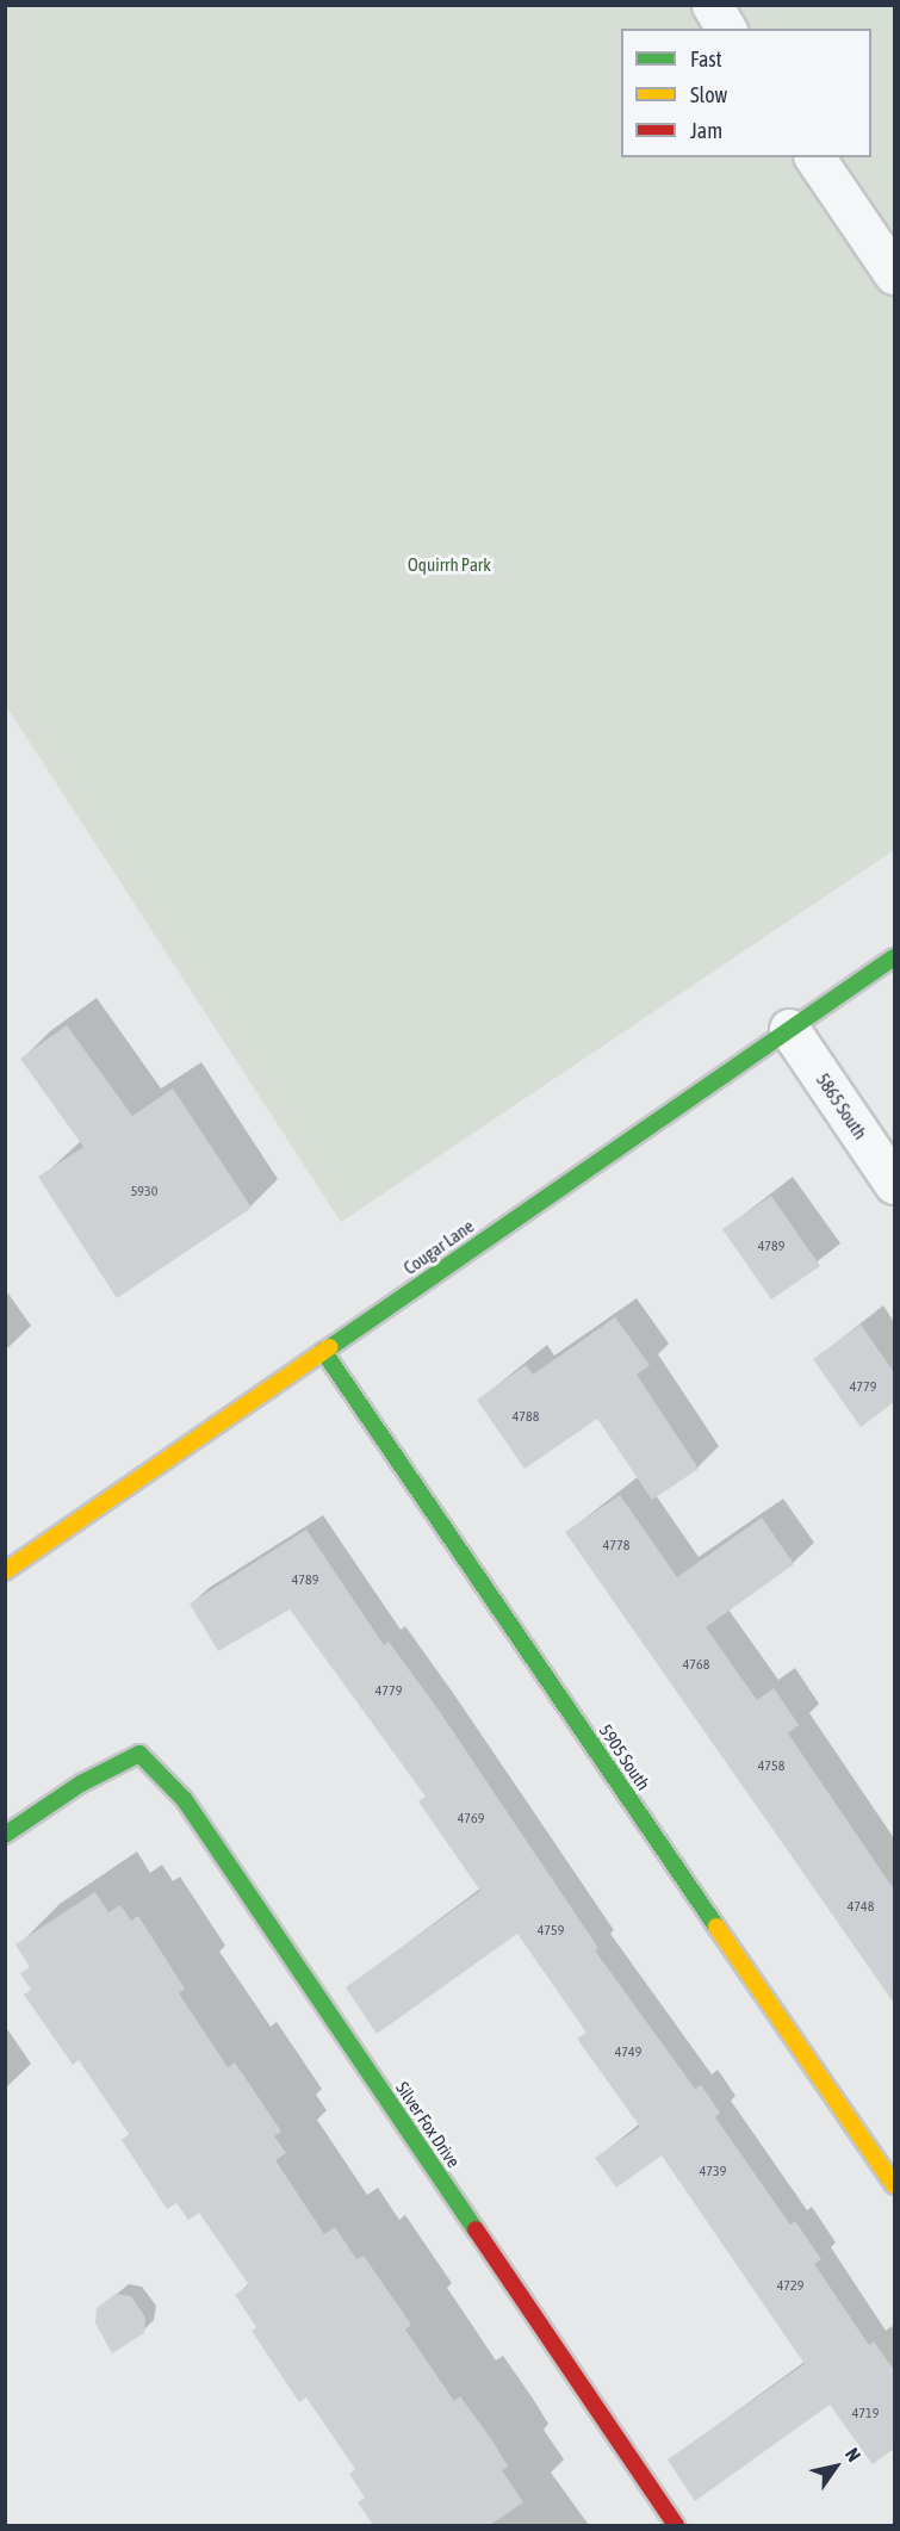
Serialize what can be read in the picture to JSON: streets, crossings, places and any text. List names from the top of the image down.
{
  "streets": {
    "street": [
      "5865 South",
      "Cougar Lane",
      "5905 South",
      "Silver Fox Drive"
    ]
  },
  "crossings": [
    ["5865 South", "Cougar Lane"],
    ["Cougar Lane", "5905 South"]
  ],
  "parks": ["Oquirrh Park"],
  "house_numbers": [
    "5930",
    "4789",
    "4779",
    "4788",
    "4778",
    "4789",
    "4768",
    "4779",
    "4758",
    "4769",
    "4748",
    "4759",
    "4749",
    "4739",
    "4729",
    "4719"
  ],
  "legend": ["Fast", "Slow", "Jam"],
  "north": "top right"
}
